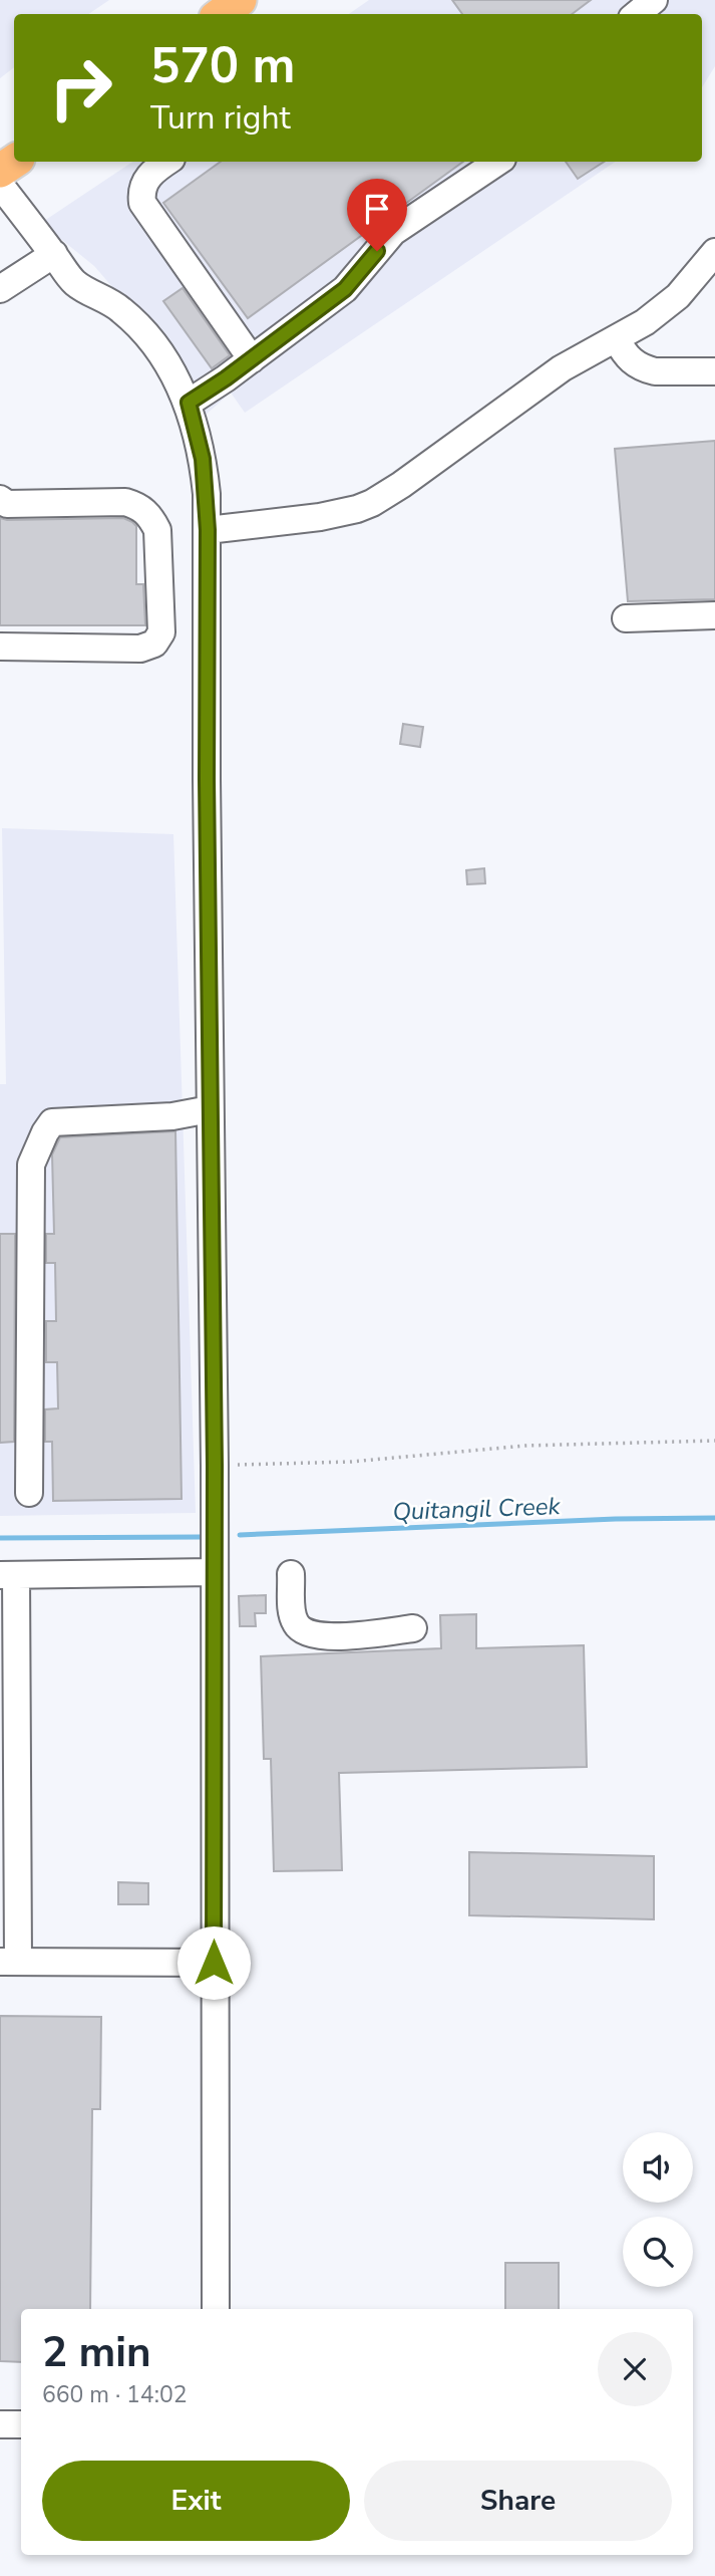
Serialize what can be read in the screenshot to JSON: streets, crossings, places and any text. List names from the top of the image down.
{
  "water": ["Quitangil Creek"],
  "page": {
    "turn": ["570 m", "Turn right"],
    "heading": ["2 min", "660 m · 14:02"],
    "buttons": ["Exit", "Share"]
  }
}
